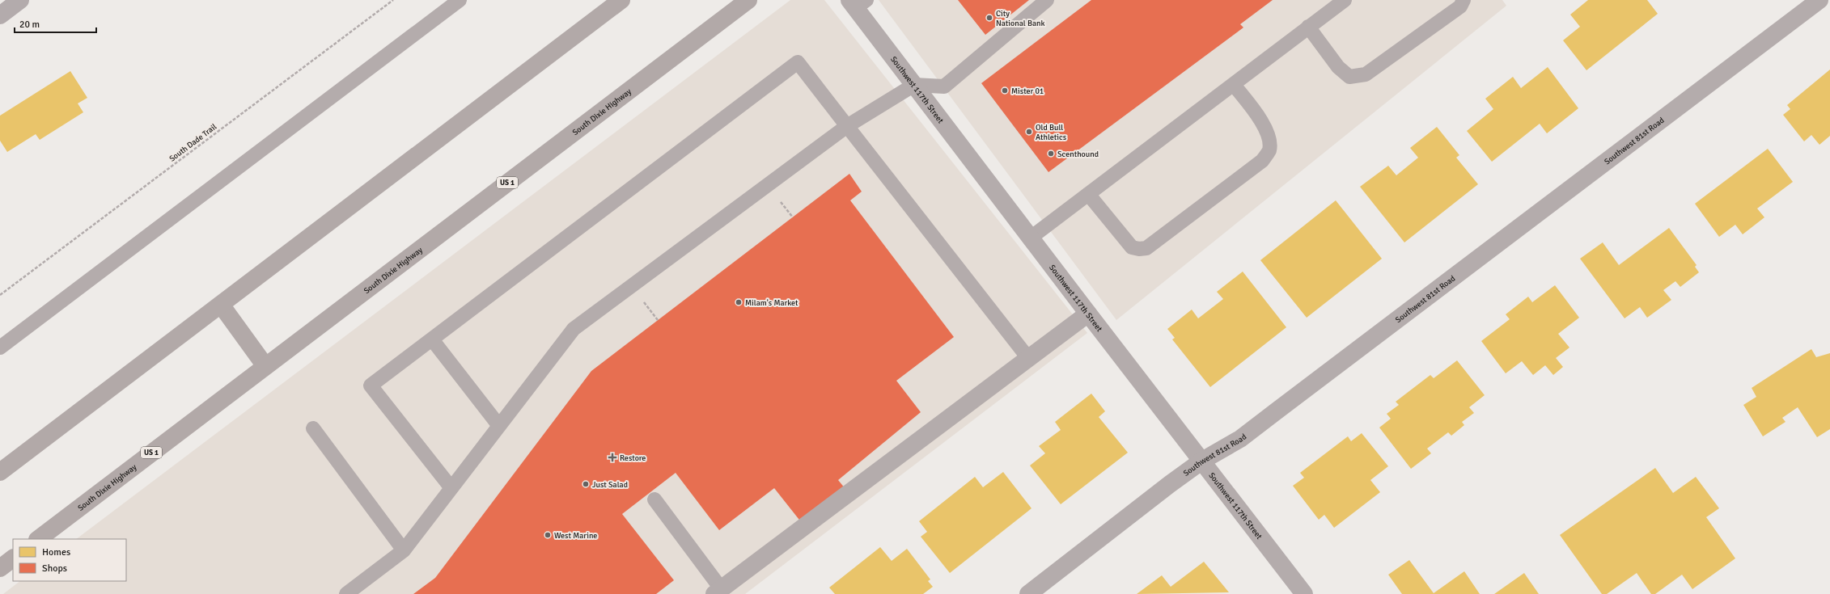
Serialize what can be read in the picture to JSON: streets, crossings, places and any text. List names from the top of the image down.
{
  "streets": {
    "highway": ["South Dixie Highway", "US 1"],
    "street": ["Southwest 117th Street", "Southwest 81st Road"],
    "path": ["South Dade Trail"]
  },
  "crossings": [
    ["Southwest 117th Street", "Southwest 81st Road"]
  ],
  "places": {
    "other": [
      "City National Bank",
      "Mister 01",
      "Old Bull Athletics",
      "Scenthound",
      "Milam's Market",
      "Just Salad",
      "West Marine"
    ],
    "health": ["Restore"]
  },
  "legend": ["Homes", "Shops"],
  "scale_bar": "20 m"
}
